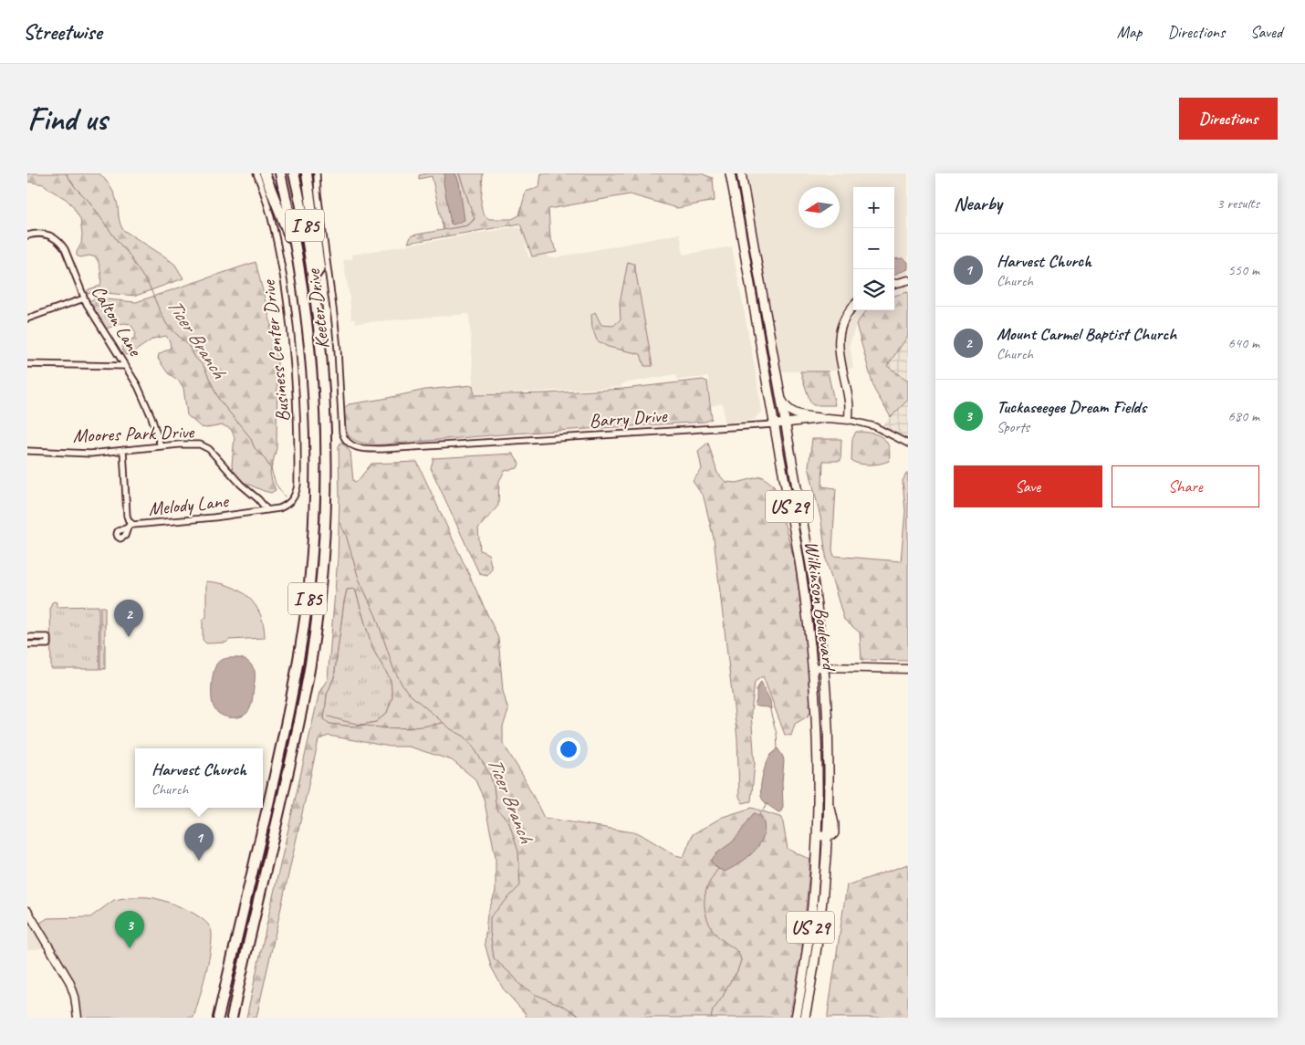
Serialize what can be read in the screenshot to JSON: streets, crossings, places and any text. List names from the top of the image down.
{
  "streets": {
    "highway": ["I 85"],
    "main road": ["US 29", "Wilkinson Boulevard"],
    "street": [
      "Keeter Drive",
      "Calton Lane",
      "Business Center Drive",
      "Barry Drive",
      "Moores Park Drive",
      "Melody Lane"
    ]
  },
  "crossings": [
    ["Keeter Drive", "Barry Drive"],
    ["Calton Lane", "Moores Park Drive"],
    ["Business Center Drive", "Moores Park Drive"],
    ["Business Center Drive", "Melody Lane"],
    ["Barry Drive", "Wilkinson Boulevard"],
    ["Moores Park Drive", "Melody Lane"],
    ["US 29", "Wilkinson Boulevard"]
  ],
  "water": ["Ticer Branch"],
  "north": "left",
  "page": {
    "header": "Streetwise",
    "nav": ["Map", "Directions", "Saved"],
    "buttons": [
      "Directions",
      ["Save", "Share"]
    ],
    "title": "Find us",
    "heading": ["Nearby", "3 results"],
    "map_buttons": ["+", "−"],
    "list": [
      {
        "mark": "1",
        "name": "Harvest Church",
        "note": "Church",
        "value": "550 m"
      },
      {
        "mark": "2",
        "name": "Mount Carmel Baptist Church",
        "note": "Church",
        "value": "640 m"
      },
      {
        "mark": "3",
        "name": "Tuckaseegee Dream Fields",
        "note": "Sports",
        "value": "680 m"
      }
    ],
    "pins": ["2", "1", "3"],
    "popup": ["Harvest Church", "Church"]
  }
}
